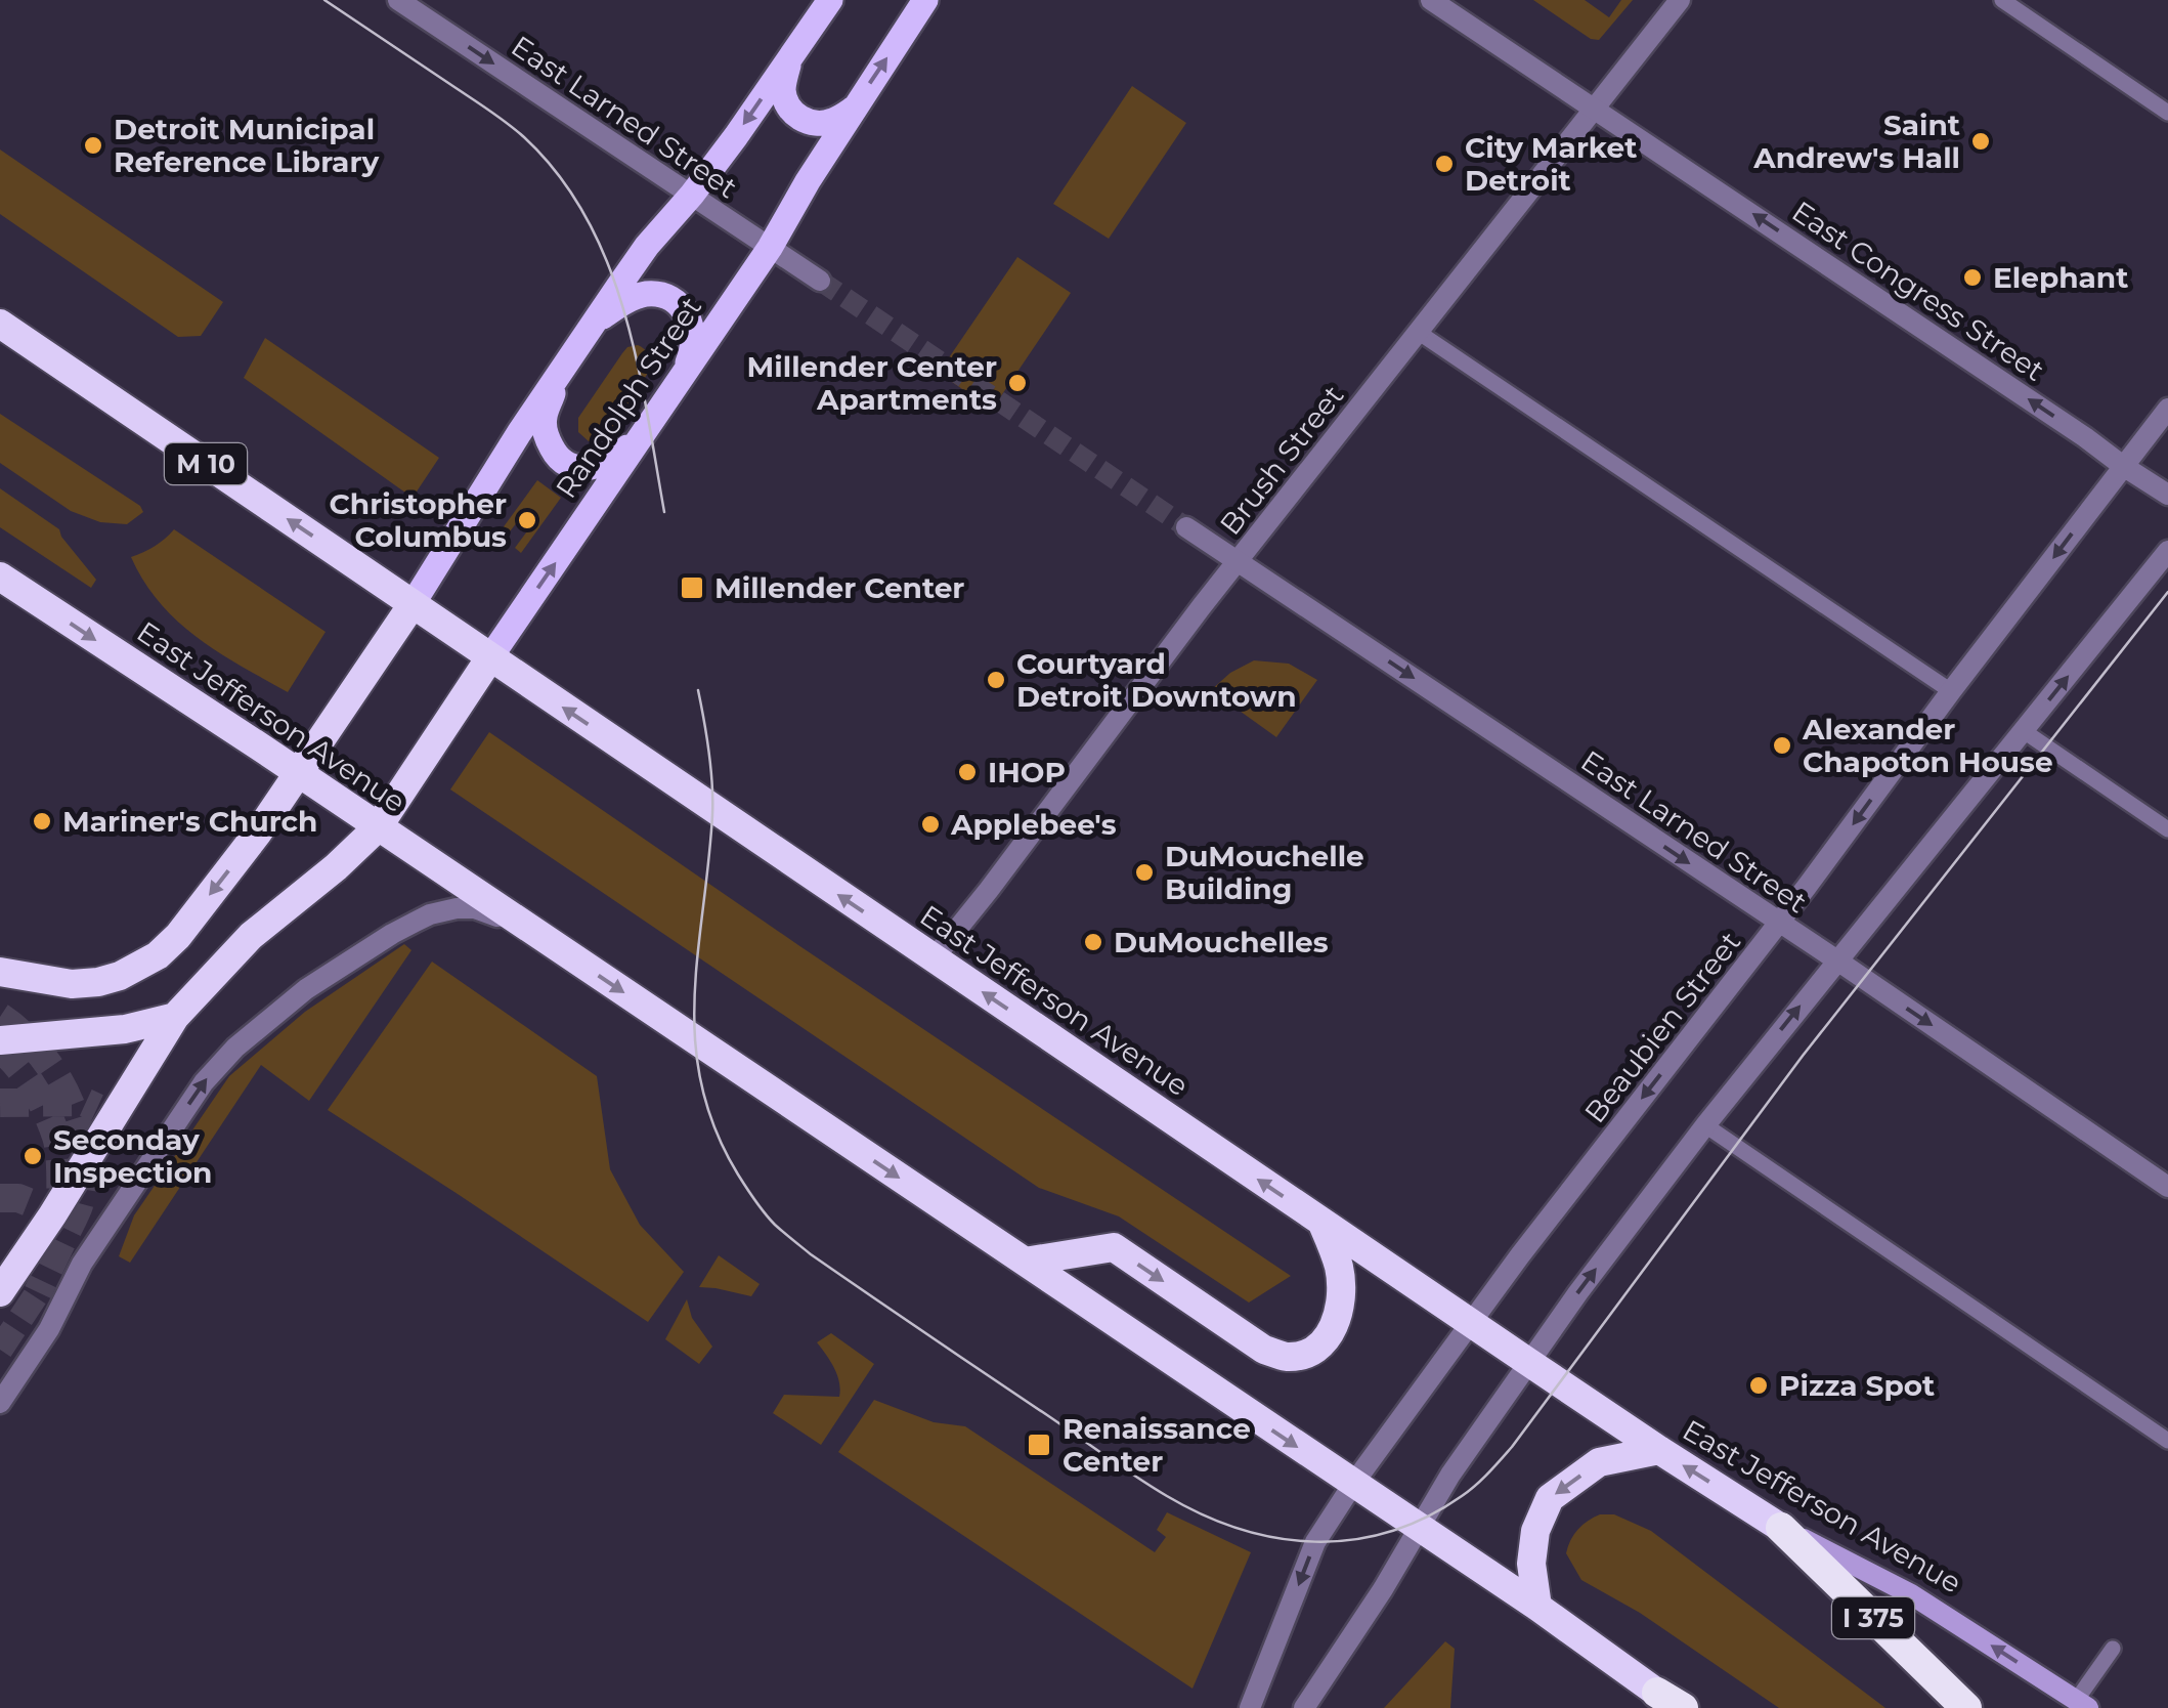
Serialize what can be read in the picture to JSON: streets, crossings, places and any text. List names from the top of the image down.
{
  "streets": {
    "highway": [
      "Randolph Street",
      "M 10",
      "East Jefferson Avenue",
      "I 375"
    ],
    "street": [
      "East Larned Street",
      "East Congress Street",
      "Brush Street",
      "Beaubien Street"
    ]
  },
  "crossings": [
    ["East Larned Street", "Randolph Street"],
    ["East Larned Street", "Brush Street"],
    ["East Larned Street", "Beaubien Street"],
    ["East Congress Street", "Brush Street"],
    ["East Congress Street", "Beaubien Street"],
    ["Randolph Street", "East Jefferson Avenue"],
    ["Brush Street", "East Jefferson Avenue"],
    ["East Jefferson Avenue", "Beaubien Street"],
    ["East Jefferson Avenue", "I 375"]
  ],
  "one_way": ["East Larned Street", "East Congress Street"],
  "places": {
    "other": [
      "Saint Andrew's Hall",
      "Detroit Municipal Reference Library",
      "City Market Detroit",
      "Elephant",
      "Millender Center Apartments",
      "Christopher Columbus",
      "Courtyard Detroit Downtown",
      "Alexander Chapoton House",
      "IHOP",
      "Mariner's Church",
      "Applebee's",
      "DuMouchelle Building",
      "DuMouchelles",
      "Seconday Inspection",
      "Pizza Spot"
    ],
    "transit": ["Millender Center", "Renaissance Center"]
  }
}
